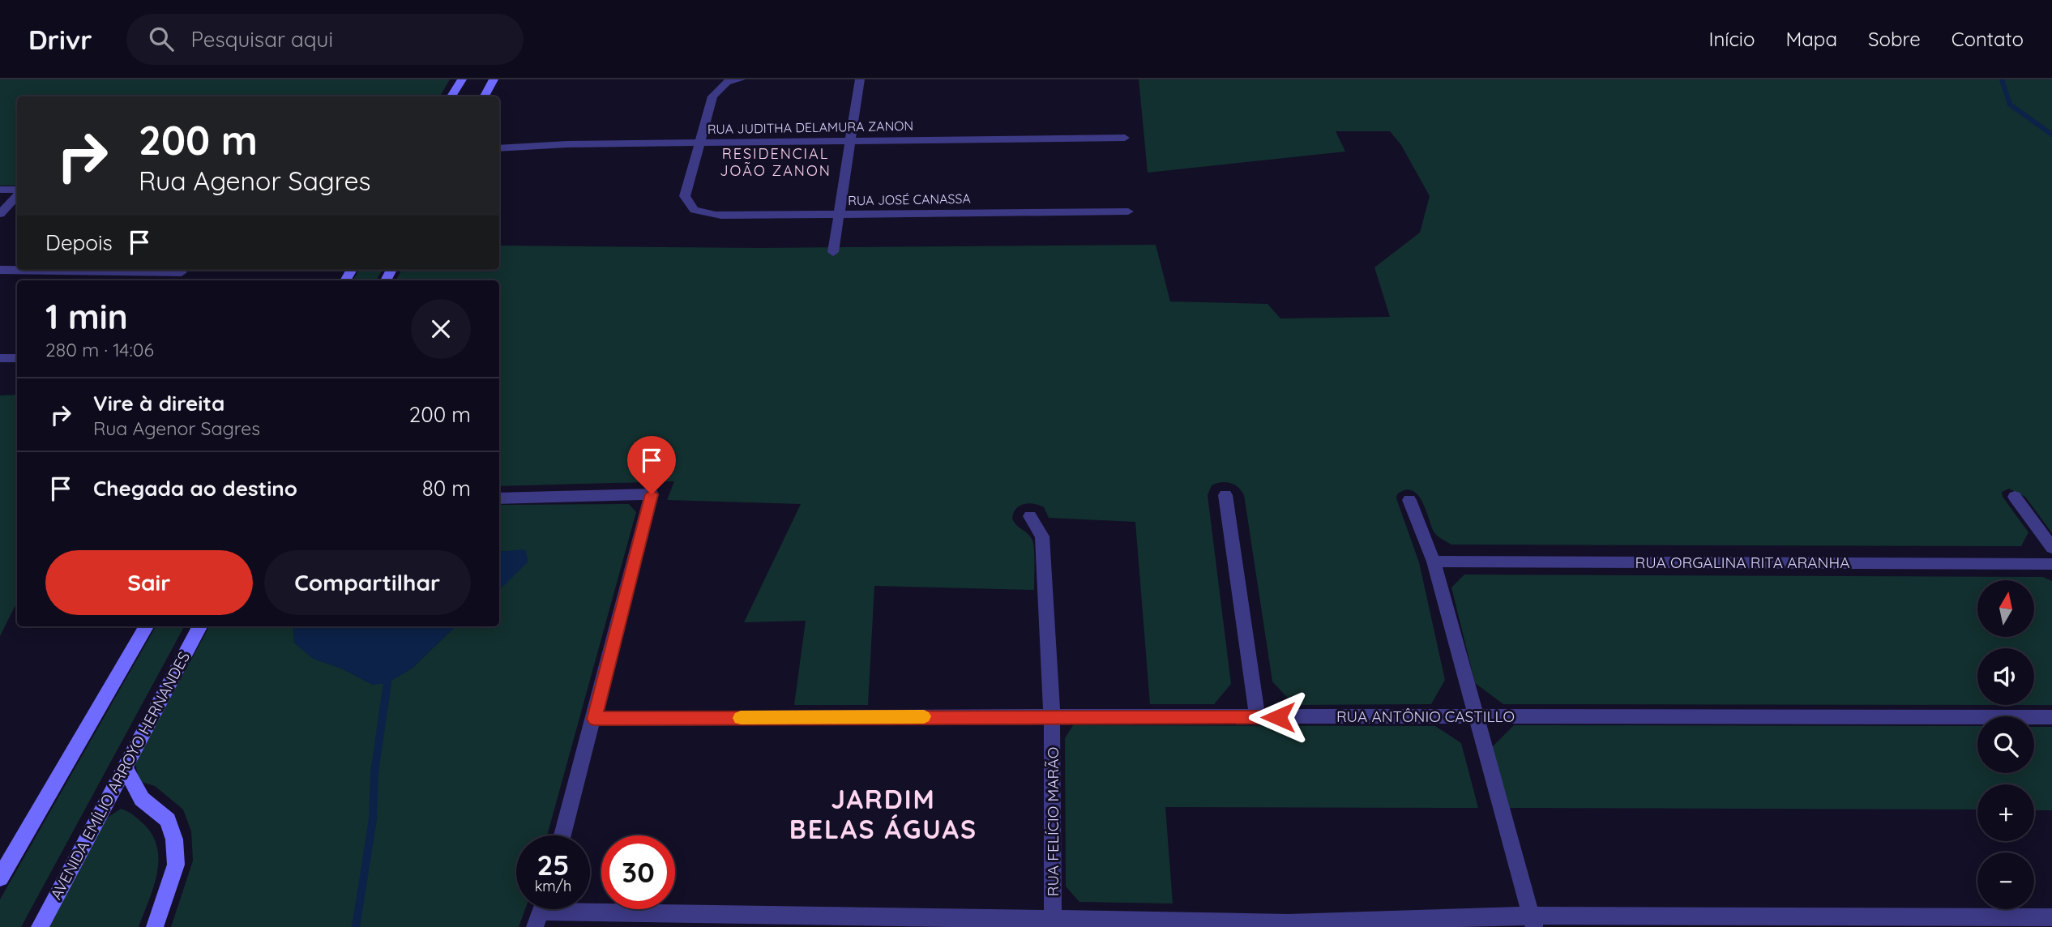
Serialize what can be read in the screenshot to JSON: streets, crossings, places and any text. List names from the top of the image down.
{
  "streets": {
    "main road": ["AVENIDA EMÍLIO ARROYO HERNANDES"],
    "street": [
      "RUA JUDITHA DELAMURA ZANON",
      "RUA JOSÉ CANASSA",
      "RUA ORGALINA RITA ARANHA",
      "RUA ANTÔNIO CASTILLO",
      "RUA FELÍCIO MARÃO"
    ]
  },
  "crossings": [
    ["RUA JUDITHA DELAMURA ZANON", "RUA JOSÉ CANASSA"],
    ["RUA ANTÔNIO CASTILLO", "RUA FELÍCIO MARÃO"]
  ],
  "districts": ["RESIDENCIAL JOÃO ZANON", "JARDIM BELAS ÁGUAS"],
  "north": "top",
  "page": {
    "header": "Drivr",
    "search": "Pesquisar aqui",
    "nav": [
      "Início",
      "Mapa",
      "Sobre",
      "Contato"
    ],
    "turn": ["200 m", "Rua Agenor Sagres"],
    "then": "Depois",
    "heading": ["1 min", "280 m · 14:06"],
    "list": [
      {
        "name": "Vire à direita",
        "note": "Rua Agenor Sagres",
        "value": "200 m"
      },
      {
        "name": "Chegada ao destino",
        "value": "80 m"
      }
    ],
    "buttons": ["Sair", "Compartilhar"],
    "map_buttons": ["+", "−"],
    "speed": "25 km/h",
    "limit": "30"
  }
}
